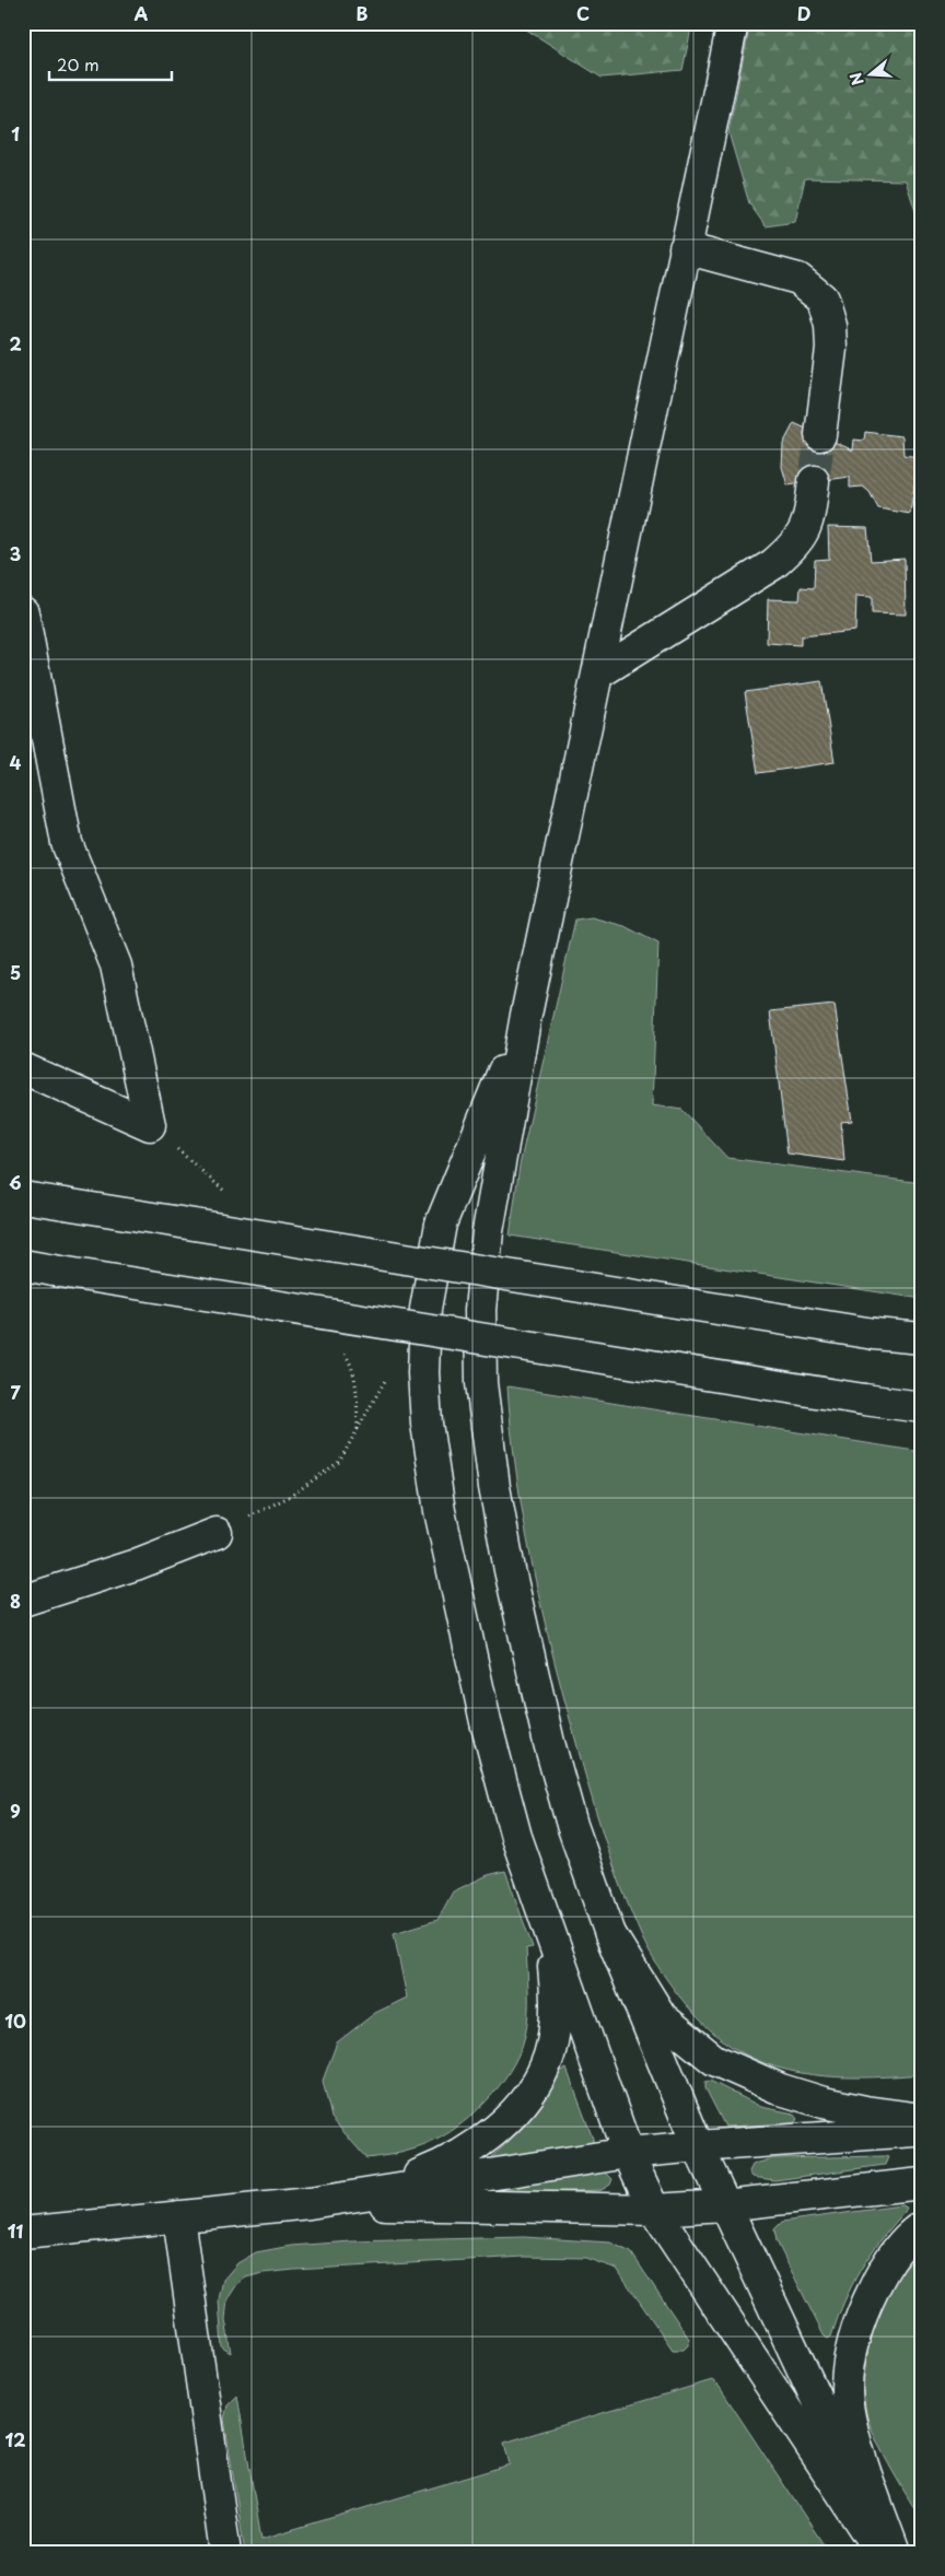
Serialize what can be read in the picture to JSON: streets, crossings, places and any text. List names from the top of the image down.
{
  "scale_bar": "20 m",
  "north": "left",
  "grid": {
    "columns": [
      "A",
      "B",
      "C",
      "D"
    ],
    "rows": [
      "1",
      "2",
      "3",
      "4",
      "5",
      "6",
      "7",
      "8",
      "9",
      "10",
      "11",
      "12"
    ]
  }
}
